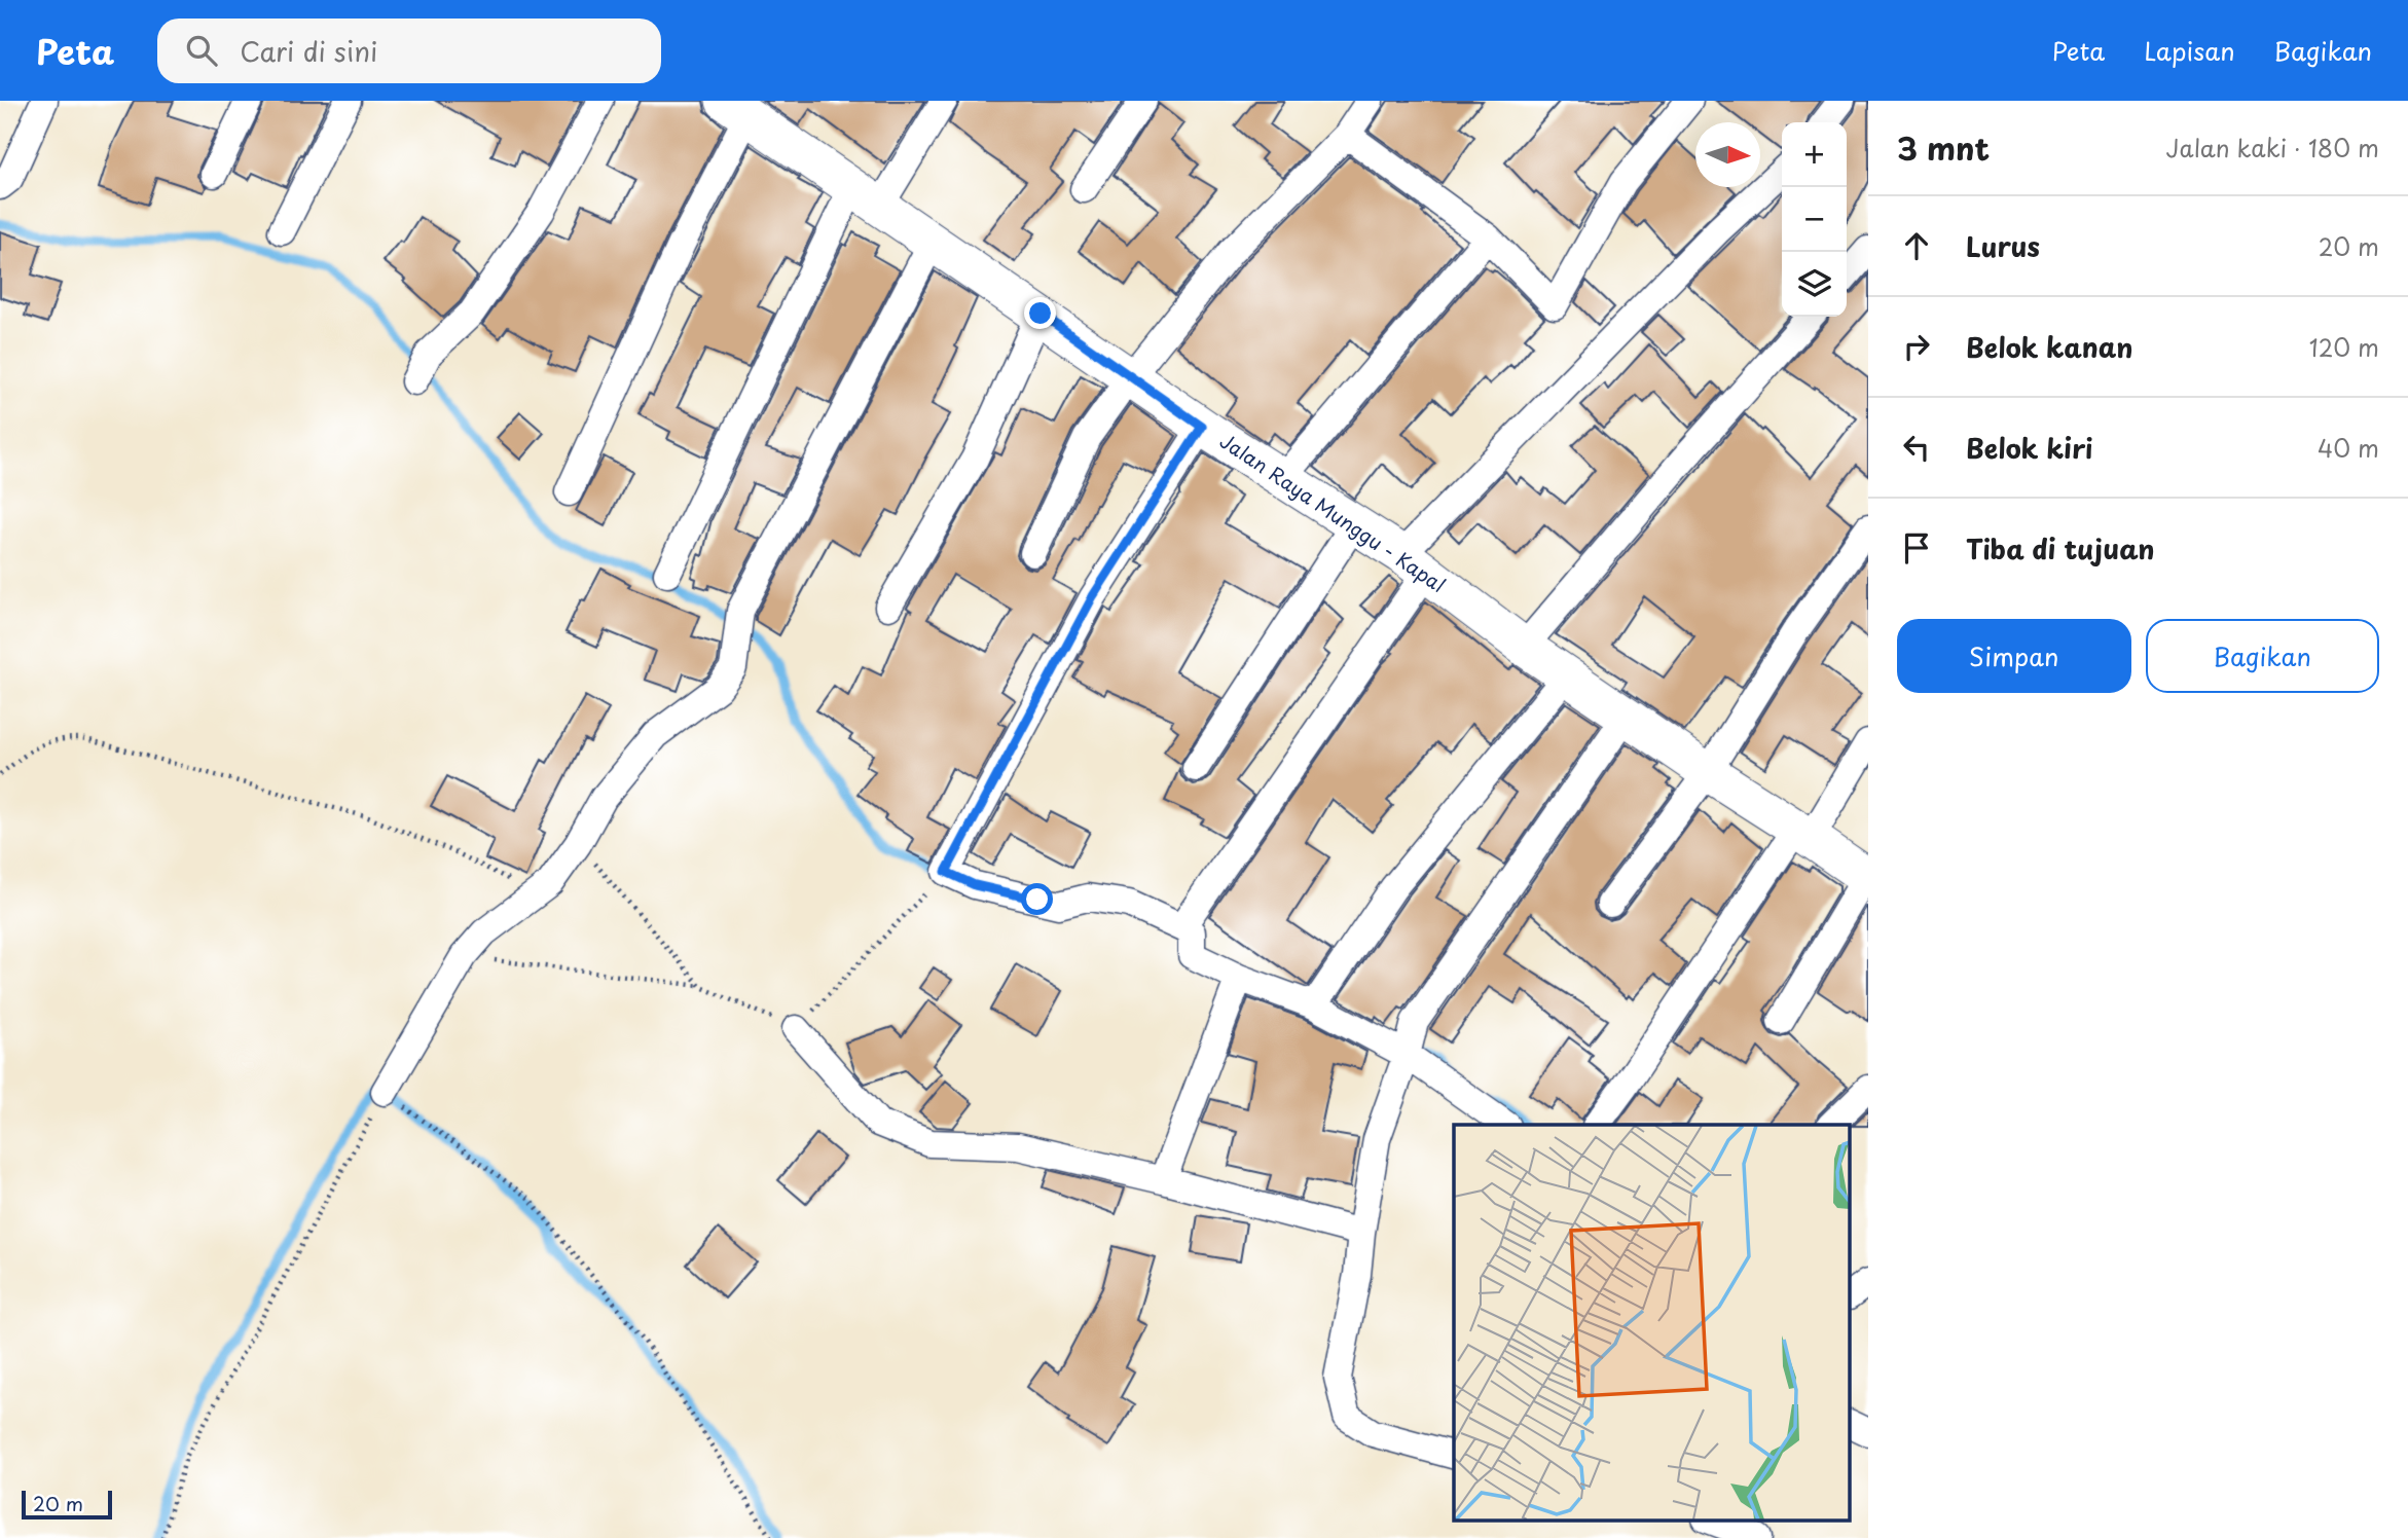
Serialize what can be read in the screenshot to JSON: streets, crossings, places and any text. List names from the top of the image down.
{
  "streets": {
    "street": ["Jalan Raya Munggu - Kapal"]
  },
  "scale_bar": "20 m",
  "north": "right",
  "page": {
    "header": "Peta",
    "search": "Cari di sini",
    "nav": ["Peta", "Lapisan", "Bagikan"],
    "heading": ["3 mnt", "Jalan kaki · 180 m"],
    "map_buttons": ["+", "−"],
    "list": [
      ["Lurus", "20 m"],
      ["Belok kanan", "120 m"],
      ["Belok kiri", "40 m"],
      "Tiba di tujuan"
    ],
    "buttons": ["Simpan", "Bagikan"],
    "scale": "20 m"
  }
}
